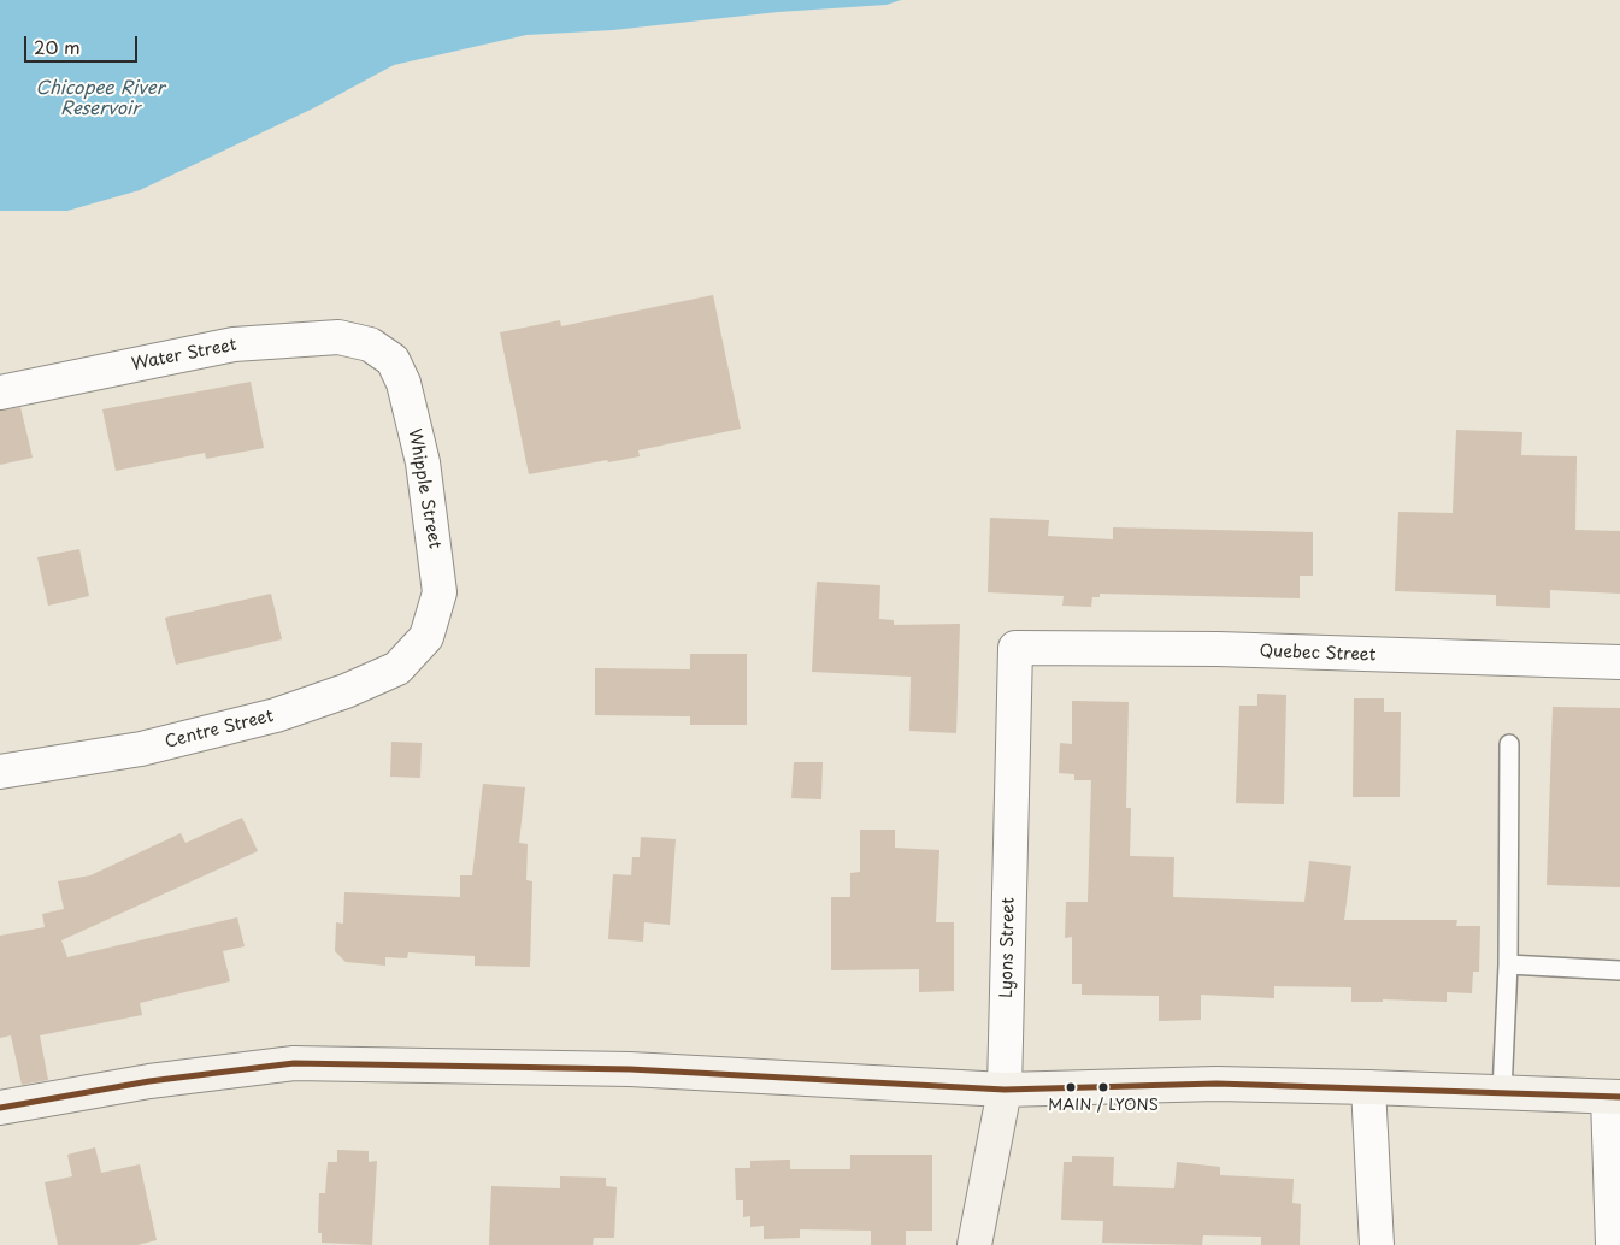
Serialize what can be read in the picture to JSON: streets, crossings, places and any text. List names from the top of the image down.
{
  "streets": {
    "main road": ["Lyons Street"],
    "street": [
      "Water Street",
      "Whipple Street",
      "Quebec Street",
      "Centre Street"
    ]
  },
  "crossings": [
    ["Water Street", "Whipple Street"],
    ["Whipple Street", "Centre Street"],
    ["Quebec Street", "Lyons Street"]
  ],
  "water": ["Chicopee River Reservoir"],
  "places": ["MAIN / LYONS"],
  "scale_bar": "20 m"
}
